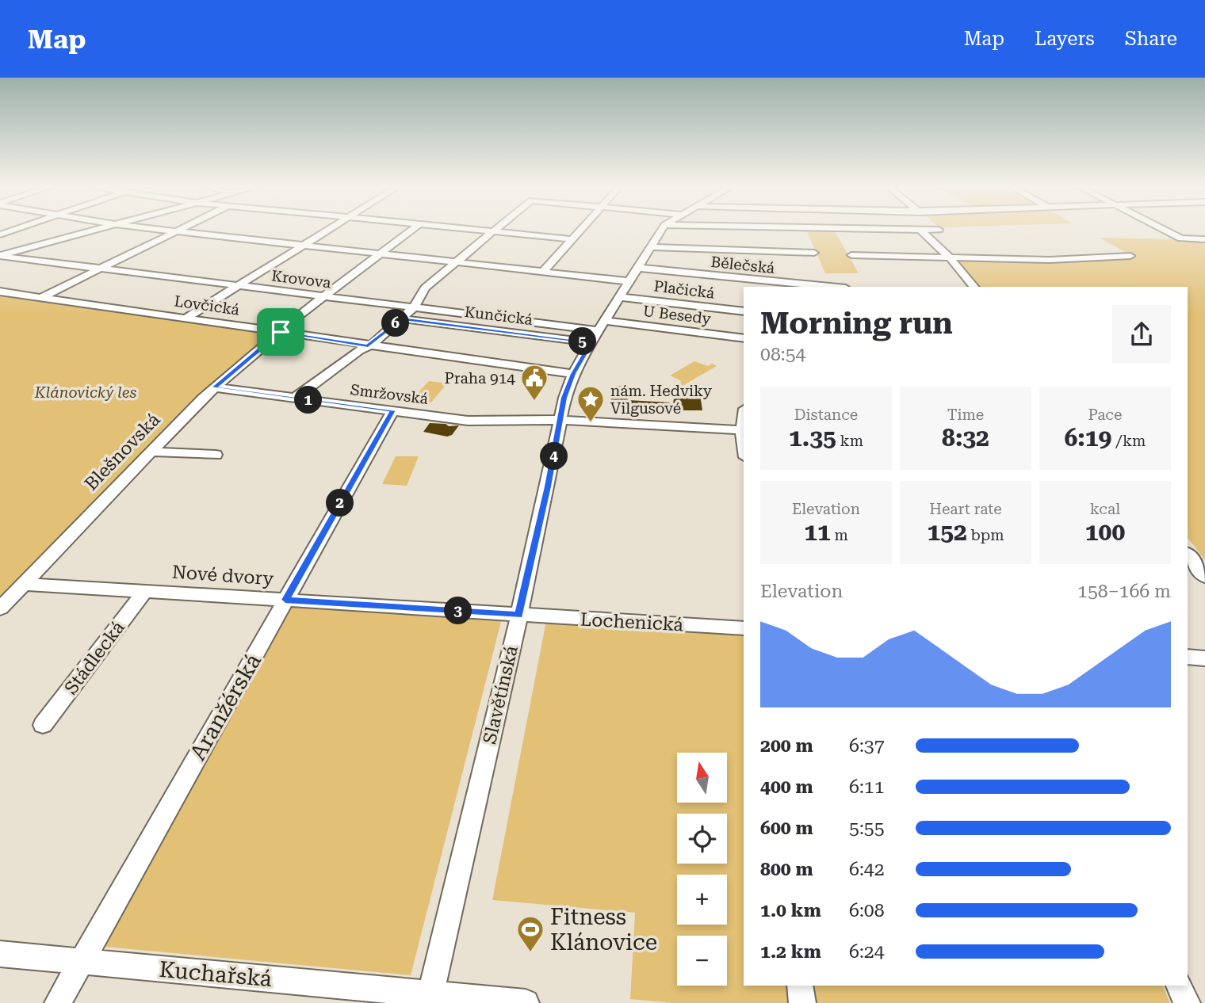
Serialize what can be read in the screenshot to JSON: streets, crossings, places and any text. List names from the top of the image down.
{
  "streets": {
    "street": [
      "Bělečská",
      "Krovova",
      "Plačická",
      "Lovčická",
      "U Besedy",
      "Kunčická",
      "Smržovská",
      "Blešnovská",
      "Nové dvory",
      "Lochenická",
      "Stádlecká",
      "Slavětínská",
      "Aranžérská",
      "Kuchařská"
    ]
  },
  "crossings": [
    ["Bělečská", "Slavětínská"],
    ["Krovova", "U Besedy"],
    ["Krovova", "Blešnovská"],
    ["Krovova", "Slavětínská"],
    ["Plačická", "Slavětínská"],
    ["Lovčická", "Blešnovská"],
    ["Lovčická", "Slavětínská"],
    ["U Besedy", "Slavětínská"],
    ["Kunčická", "Slavětínská"],
    ["Smržovská", "Blešnovská"],
    ["Smržovská", "Slavětínská"],
    ["Smržovská", "Aranžérská"],
    ["Blešnovská", "Nové dvory"],
    ["Nové dvory", "Lochenická"],
    ["Nové dvory", "Stádlecká"],
    ["Nové dvory", "Slavětínská"],
    ["Nové dvory", "Aranžérská"],
    ["Lochenická", "Slavětínská"],
    ["Slavětínská", "Kuchařská"],
    ["Aranžérská", "Kuchařská"]
  ],
  "parks": ["Klánovický les"],
  "places": {
    "public building": ["Praha 914"],
    "place": ["nám. Hedviky Vilgusové"],
    "sports": ["Fitness Klánovice"]
  },
  "north": "top",
  "page": {
    "header": "Map",
    "nav": ["Map", "Layers", "Share"],
    "heading": ["Morning run", "08:54"],
    "pins": [
      "6",
      "5",
      "1",
      "4",
      "2",
      "3"
    ],
    "stats": [
      ["Distance", "1.35 km"],
      ["Time", "8:32"],
      ["Pace", "6:19 /km"],
      ["Elevation", "11 m"],
      ["Heart rate", "152 bpm"],
      ["kcal", "100"]
    ],
    "chart": ["Elevation", "158–166 m"],
    "list": [
      {
        "name": "200 m",
        "note": "6:37"
      },
      {
        "name": "400 m",
        "note": "6:11"
      },
      {
        "name": "600 m",
        "note": "5:55"
      },
      {
        "name": "800 m",
        "note": "6:42"
      },
      {
        "name": "1.0 km",
        "note": "6:08"
      },
      {
        "name": "1.2 km",
        "note": "6:24"
      }
    ],
    "map_buttons": ["+", "−"]
  }
}
